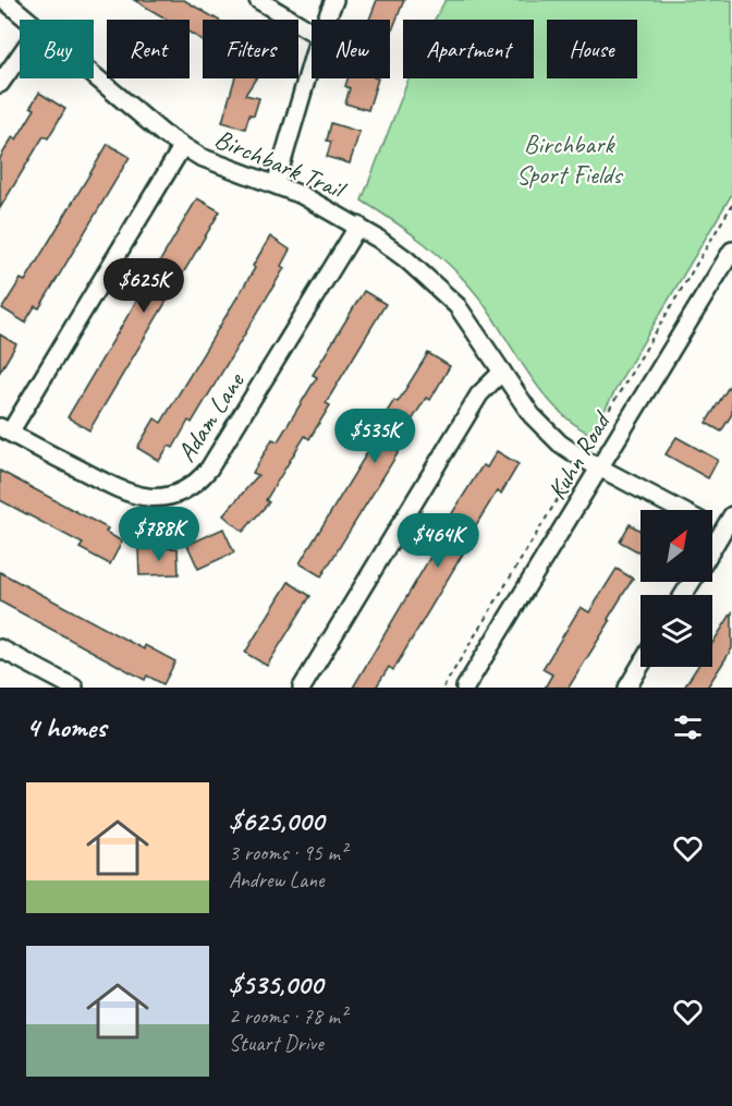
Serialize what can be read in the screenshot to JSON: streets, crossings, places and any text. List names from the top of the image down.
{
  "streets": {
    "street": ["Birchbark Trail", "Adam Lane", "Kuhn Road"]
  },
  "crossings": [
    ["Birchbark Trail", "Adam Lane"],
    ["Birchbark Trail", "Kuhn Road"]
  ],
  "parks": ["Birchbark Sport Fields"],
  "north": "top right",
  "page": {
    "chip": [
      "Buy",
      "Rent",
      "Filters",
      "New",
      "Apartment",
      "House"
    ],
    "price": [
      "$625K",
      "$535K",
      "$788K",
      "$464K"
    ],
    "heading": "4 homes",
    "list": [
      {
        "name": "$625,000",
        "note": "3 rooms · 95 m² · Andrew Lane"
      },
      {
        "name": "$535,000",
        "note": "2 rooms · 78 m² · Stuart Drive"
      }
    ]
  }
}
